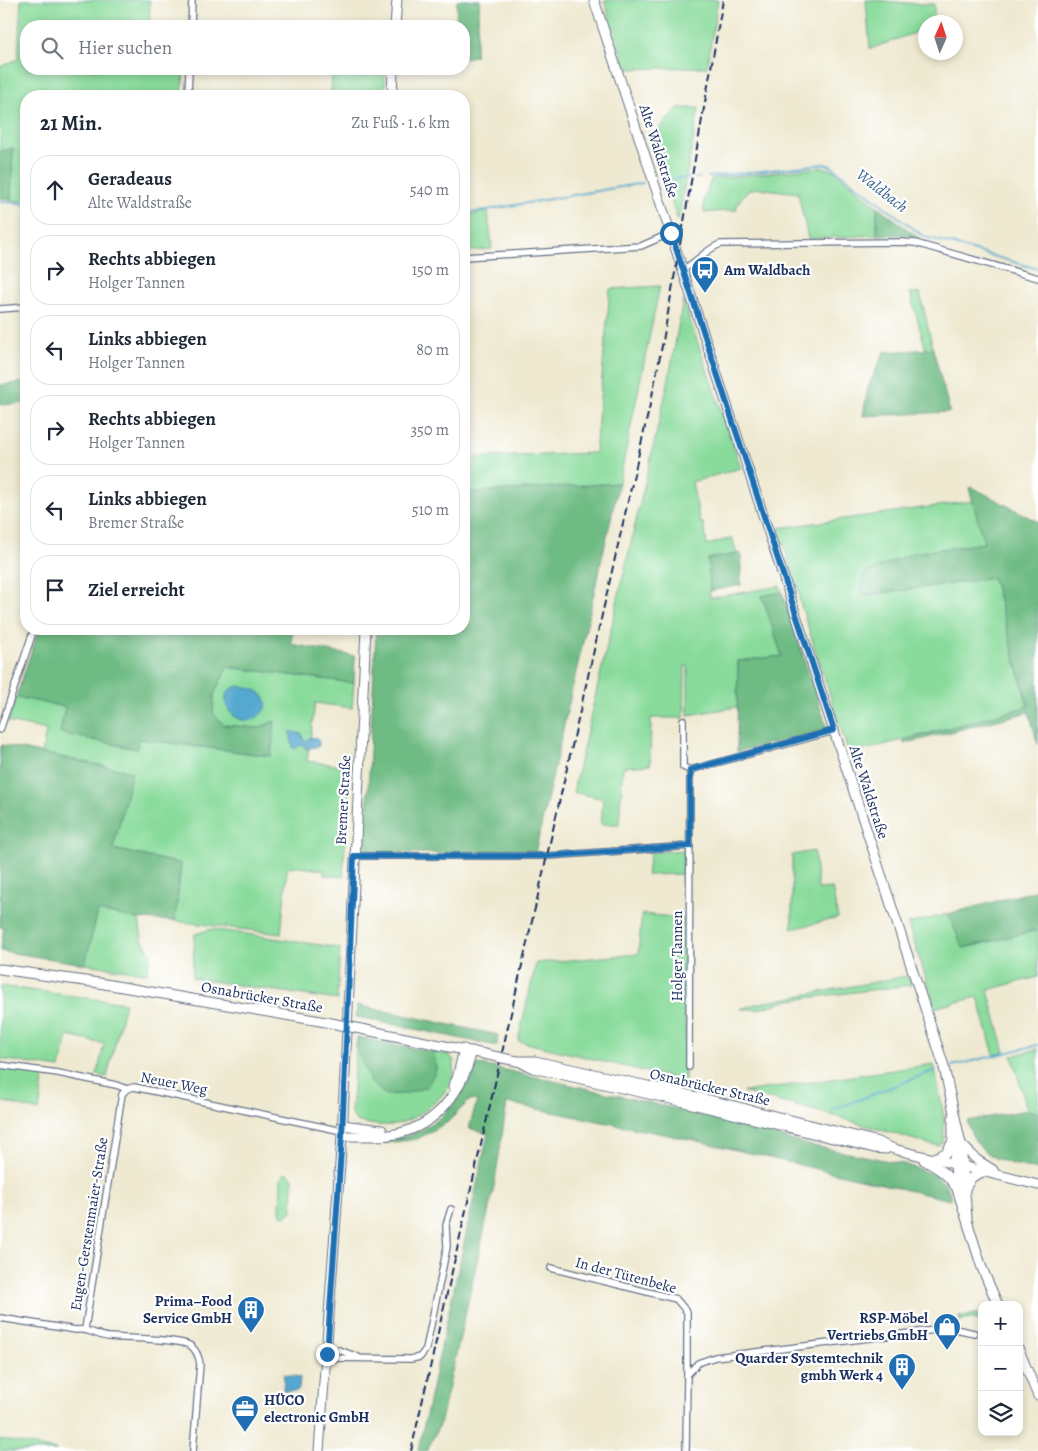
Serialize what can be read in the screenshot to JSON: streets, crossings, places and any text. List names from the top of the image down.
{
  "streets": {
    "main road": ["Alte Waldstraße", "Bremer Straße", "Osnabrücker Straße"],
    "street": [
      "Holger Tannen",
      "Neuer Weg",
      "Eugen-Gerstenmaier-Straße",
      "In der Tütenbeke"
    ]
  },
  "crossings": [
    ["Alte Waldstraße", "Osnabrücker Straße"],
    ["Bremer Straße", "Neuer Weg"],
    ["Neuer Weg", "Eugen-Gerstenmaier-Straße"]
  ],
  "water": ["Waldbach"],
  "places": {
    "bus stop": ["Am Waldbach"],
    "building": ["Prima–Food Service GmbH", "Quarder Systemtechnik gmbh Werk 4"],
    "shop": ["RSP-Möbel Vertriebs GmbH"],
    "office": ["HÜCO electronic GmbH"]
  },
  "north": "top",
  "page": {
    "search": "Hier suchen",
    "heading": ["21 Min.", "Zu Fuß · 1.6 km"],
    "list": [
      ["Geradeaus", "Alte Waldstraße", "540 m"],
      ["Rechts abbiegen", "Holger Tannen", "150 m"],
      ["Links abbiegen", "Holger Tannen", "80 m"],
      ["Rechts abbiegen", "Holger Tannen", "350 m"],
      ["Links abbiegen", "Bremer Straße", "510 m"],
      "Ziel erreicht"
    ],
    "map_buttons": ["+", "−"]
  }
}
